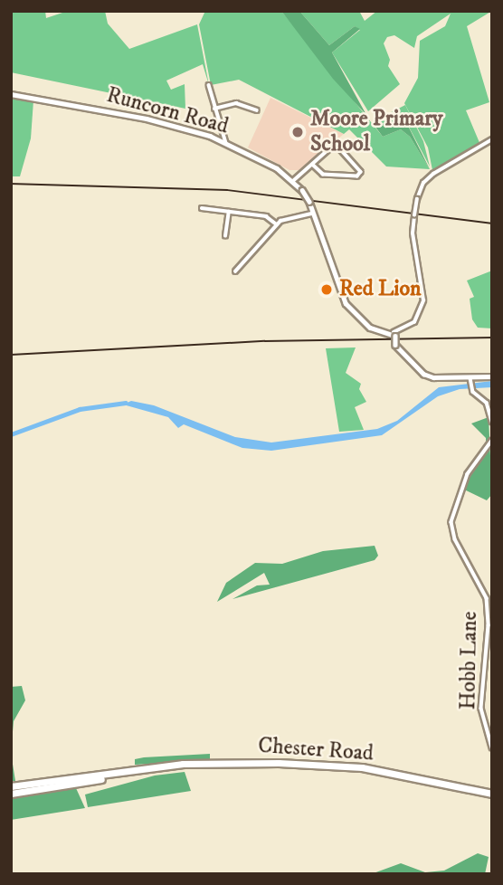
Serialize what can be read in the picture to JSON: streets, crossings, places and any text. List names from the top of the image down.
{
  "streets": {
    "highway": ["Chester Road"],
    "street": ["Runcorn Road", "Hobb Lane"]
  },
  "places": ["Moore Primary School", "Red Lion"]
}
